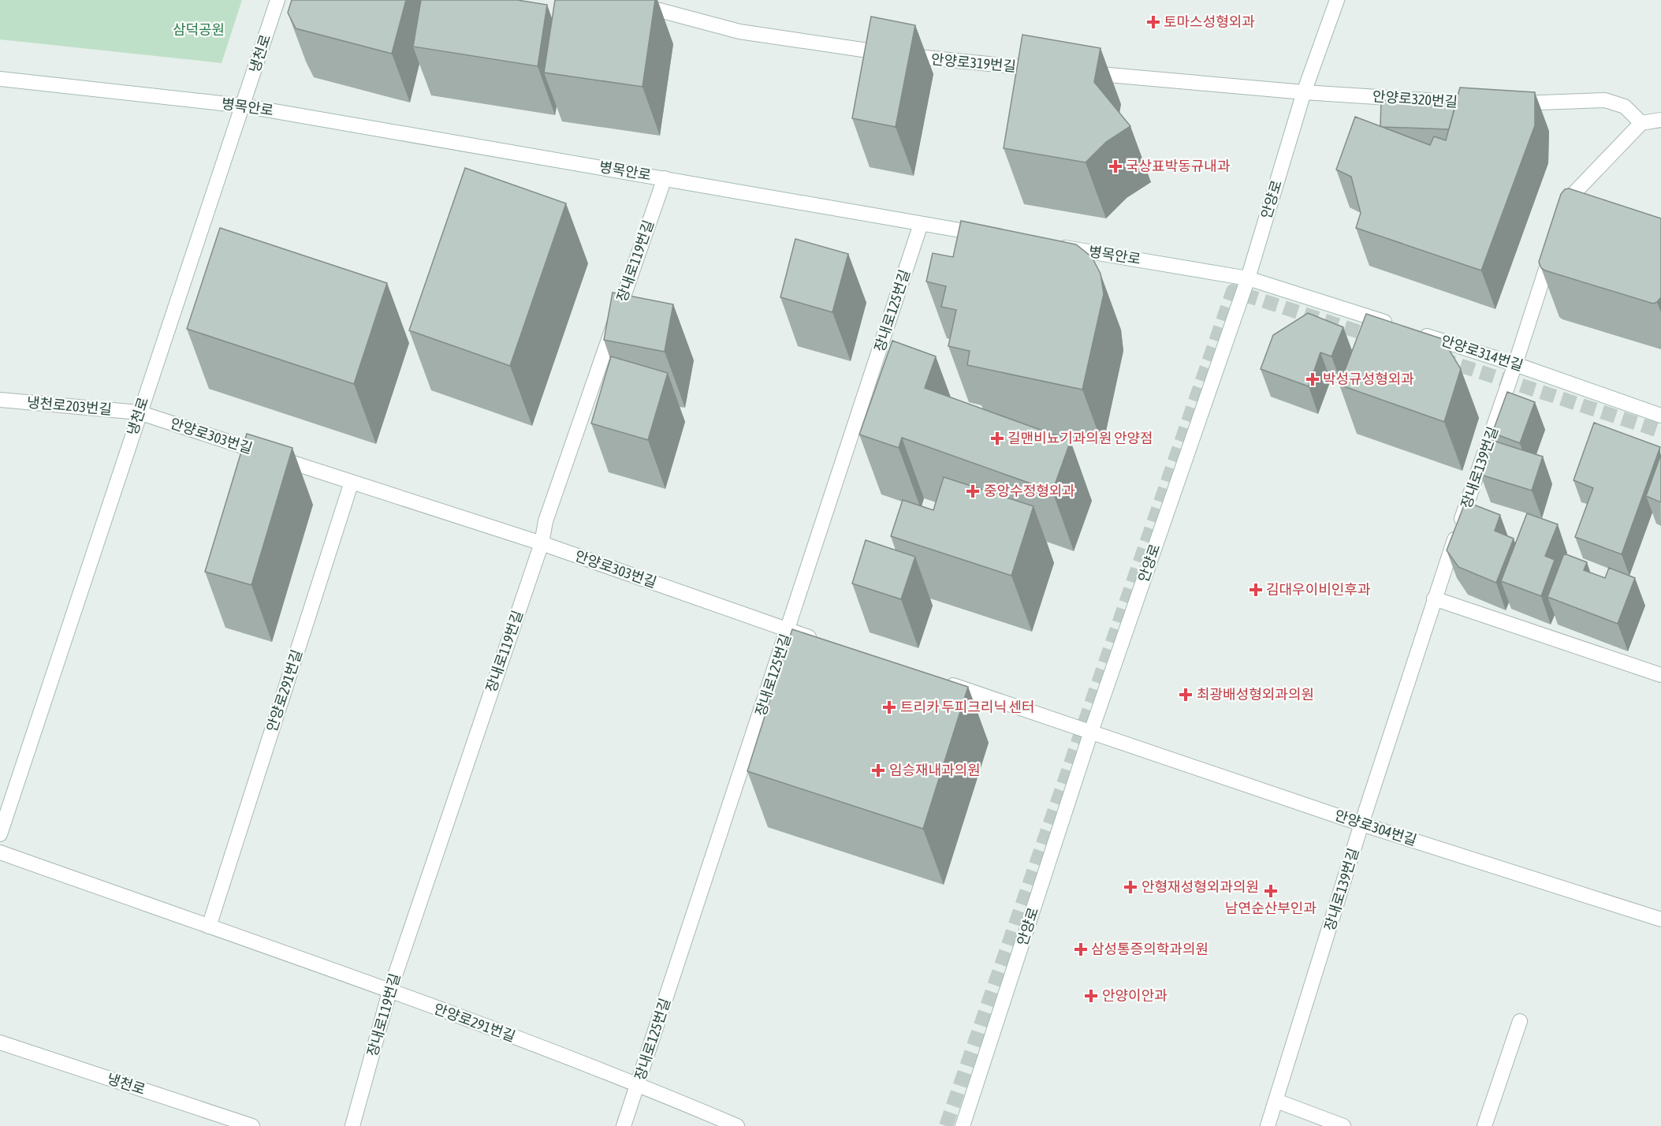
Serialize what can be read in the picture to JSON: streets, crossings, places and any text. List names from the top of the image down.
{
  "streets": {
    "street": [
      "냉천로",
      "안양로319번길",
      "안양로320번길",
      "병목안로",
      "안양로",
      "장내로119번길",
      "장내로125번길",
      "안양로314번길",
      "냉천로203번길",
      "안양로303번길",
      "장내로139번길",
      "안양로291번길",
      "안양로304번길"
    ]
  },
  "crossings": [
    ["냉천로", "병목안로"],
    ["냉천로", "냉천로203번길"],
    ["냉천로", "안양로303번길"],
    ["안양로320번길", "안양로"],
    ["병목안로", "안양로"],
    ["병목안로", "장내로119번길"],
    ["병목안로", "장내로125번길"],
    ["안양로", "안양로304번길"],
    ["장내로119번길", "안양로303번길"],
    ["장내로119번길", "안양로291번길"],
    ["장내로125번길", "안양로303번길"],
    ["장내로125번길", "안양로291번길"],
    ["안양로314번길", "장내로139번길"],
    ["냉천로203번길", "안양로303번길"],
    ["안양로303번길", "안양로291번길"],
    ["장내로139번길", "안양로304번길"]
  ],
  "parks": ["삼덕공원"],
  "places": {
    "health": [
      "토마스성형외과",
      "국상표박동규내과",
      "박성규성형외과",
      "길맨비뇨기과의원 안양점",
      "중앙수정형외과",
      "김대우이비인후과",
      "최광배성형외과의원",
      "트리카 두피크리닉 센터",
      "임승재내과의원",
      "안형재성형외과의원",
      "남연순산부인과",
      "삼성통증의학과의원",
      "안양이안과"
    ]
  }
}
